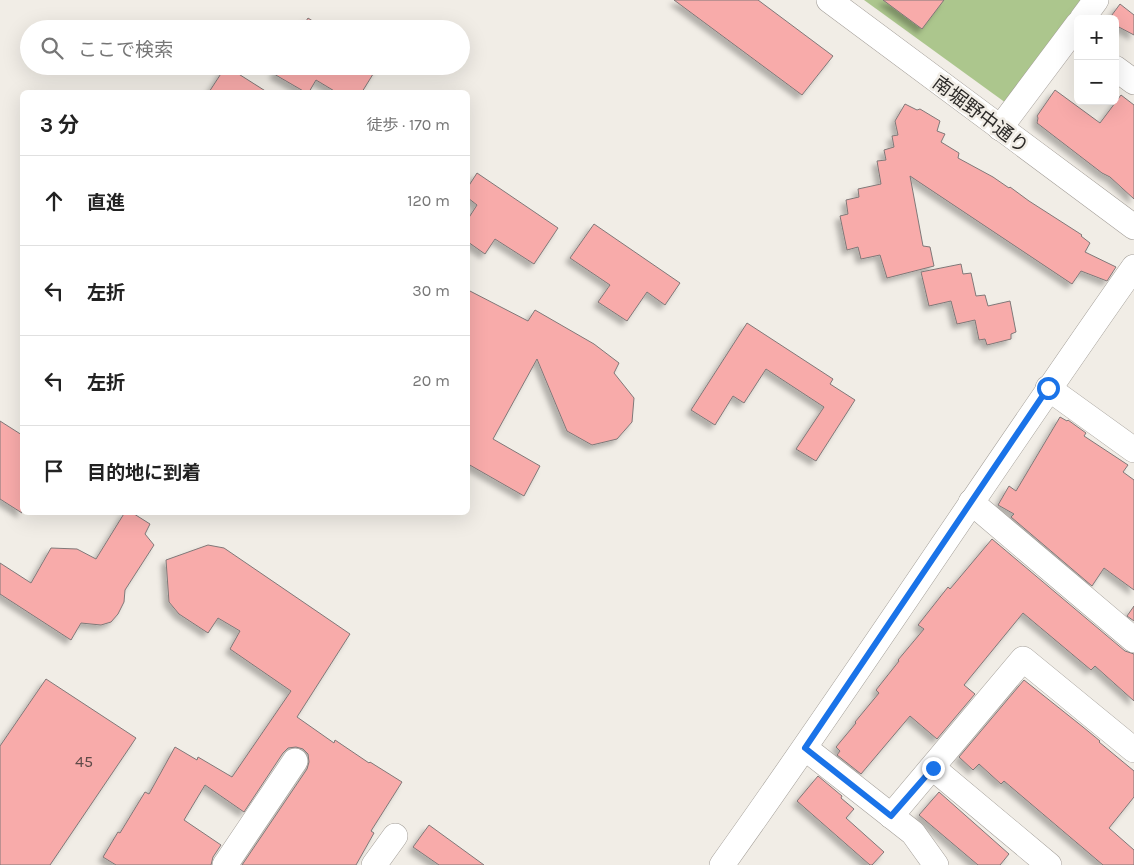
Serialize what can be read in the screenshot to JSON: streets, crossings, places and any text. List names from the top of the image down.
{
  "streets": {
    "street": ["南堀野中通り"]
  },
  "house_numbers": ["45"],
  "page": {
    "map_buttons": ["+", "−"],
    "search": "ここで検索",
    "heading": ["3 分", "徒歩 · 170 m"],
    "list": [
      ["直進", "120 m"],
      ["左折", "30 m"],
      ["左折", "20 m"],
      "目的地に到着"
    ]
  }
}
